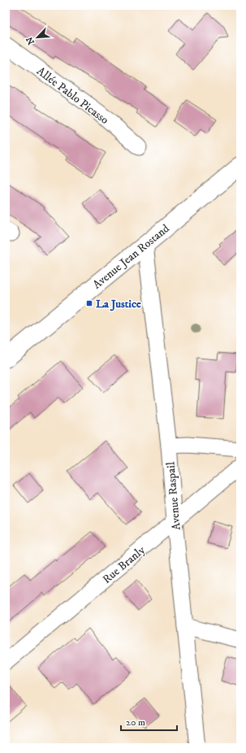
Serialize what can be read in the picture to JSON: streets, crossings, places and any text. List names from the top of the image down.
{
  "streets": {
    "street": [
      "Allée Pablo Picasso",
      "Avenue Jean Rostand",
      "Avenue Raspail",
      "Rue Branly"
    ]
  },
  "crossings": [
    ["Avenue Jean Rostand", "Avenue Raspail"],
    ["Avenue Raspail", "Rue Branly"]
  ],
  "places": {
    "transit": ["La Justice"]
  },
  "scale_bar": "20 m",
  "north": "bottom left"
}
